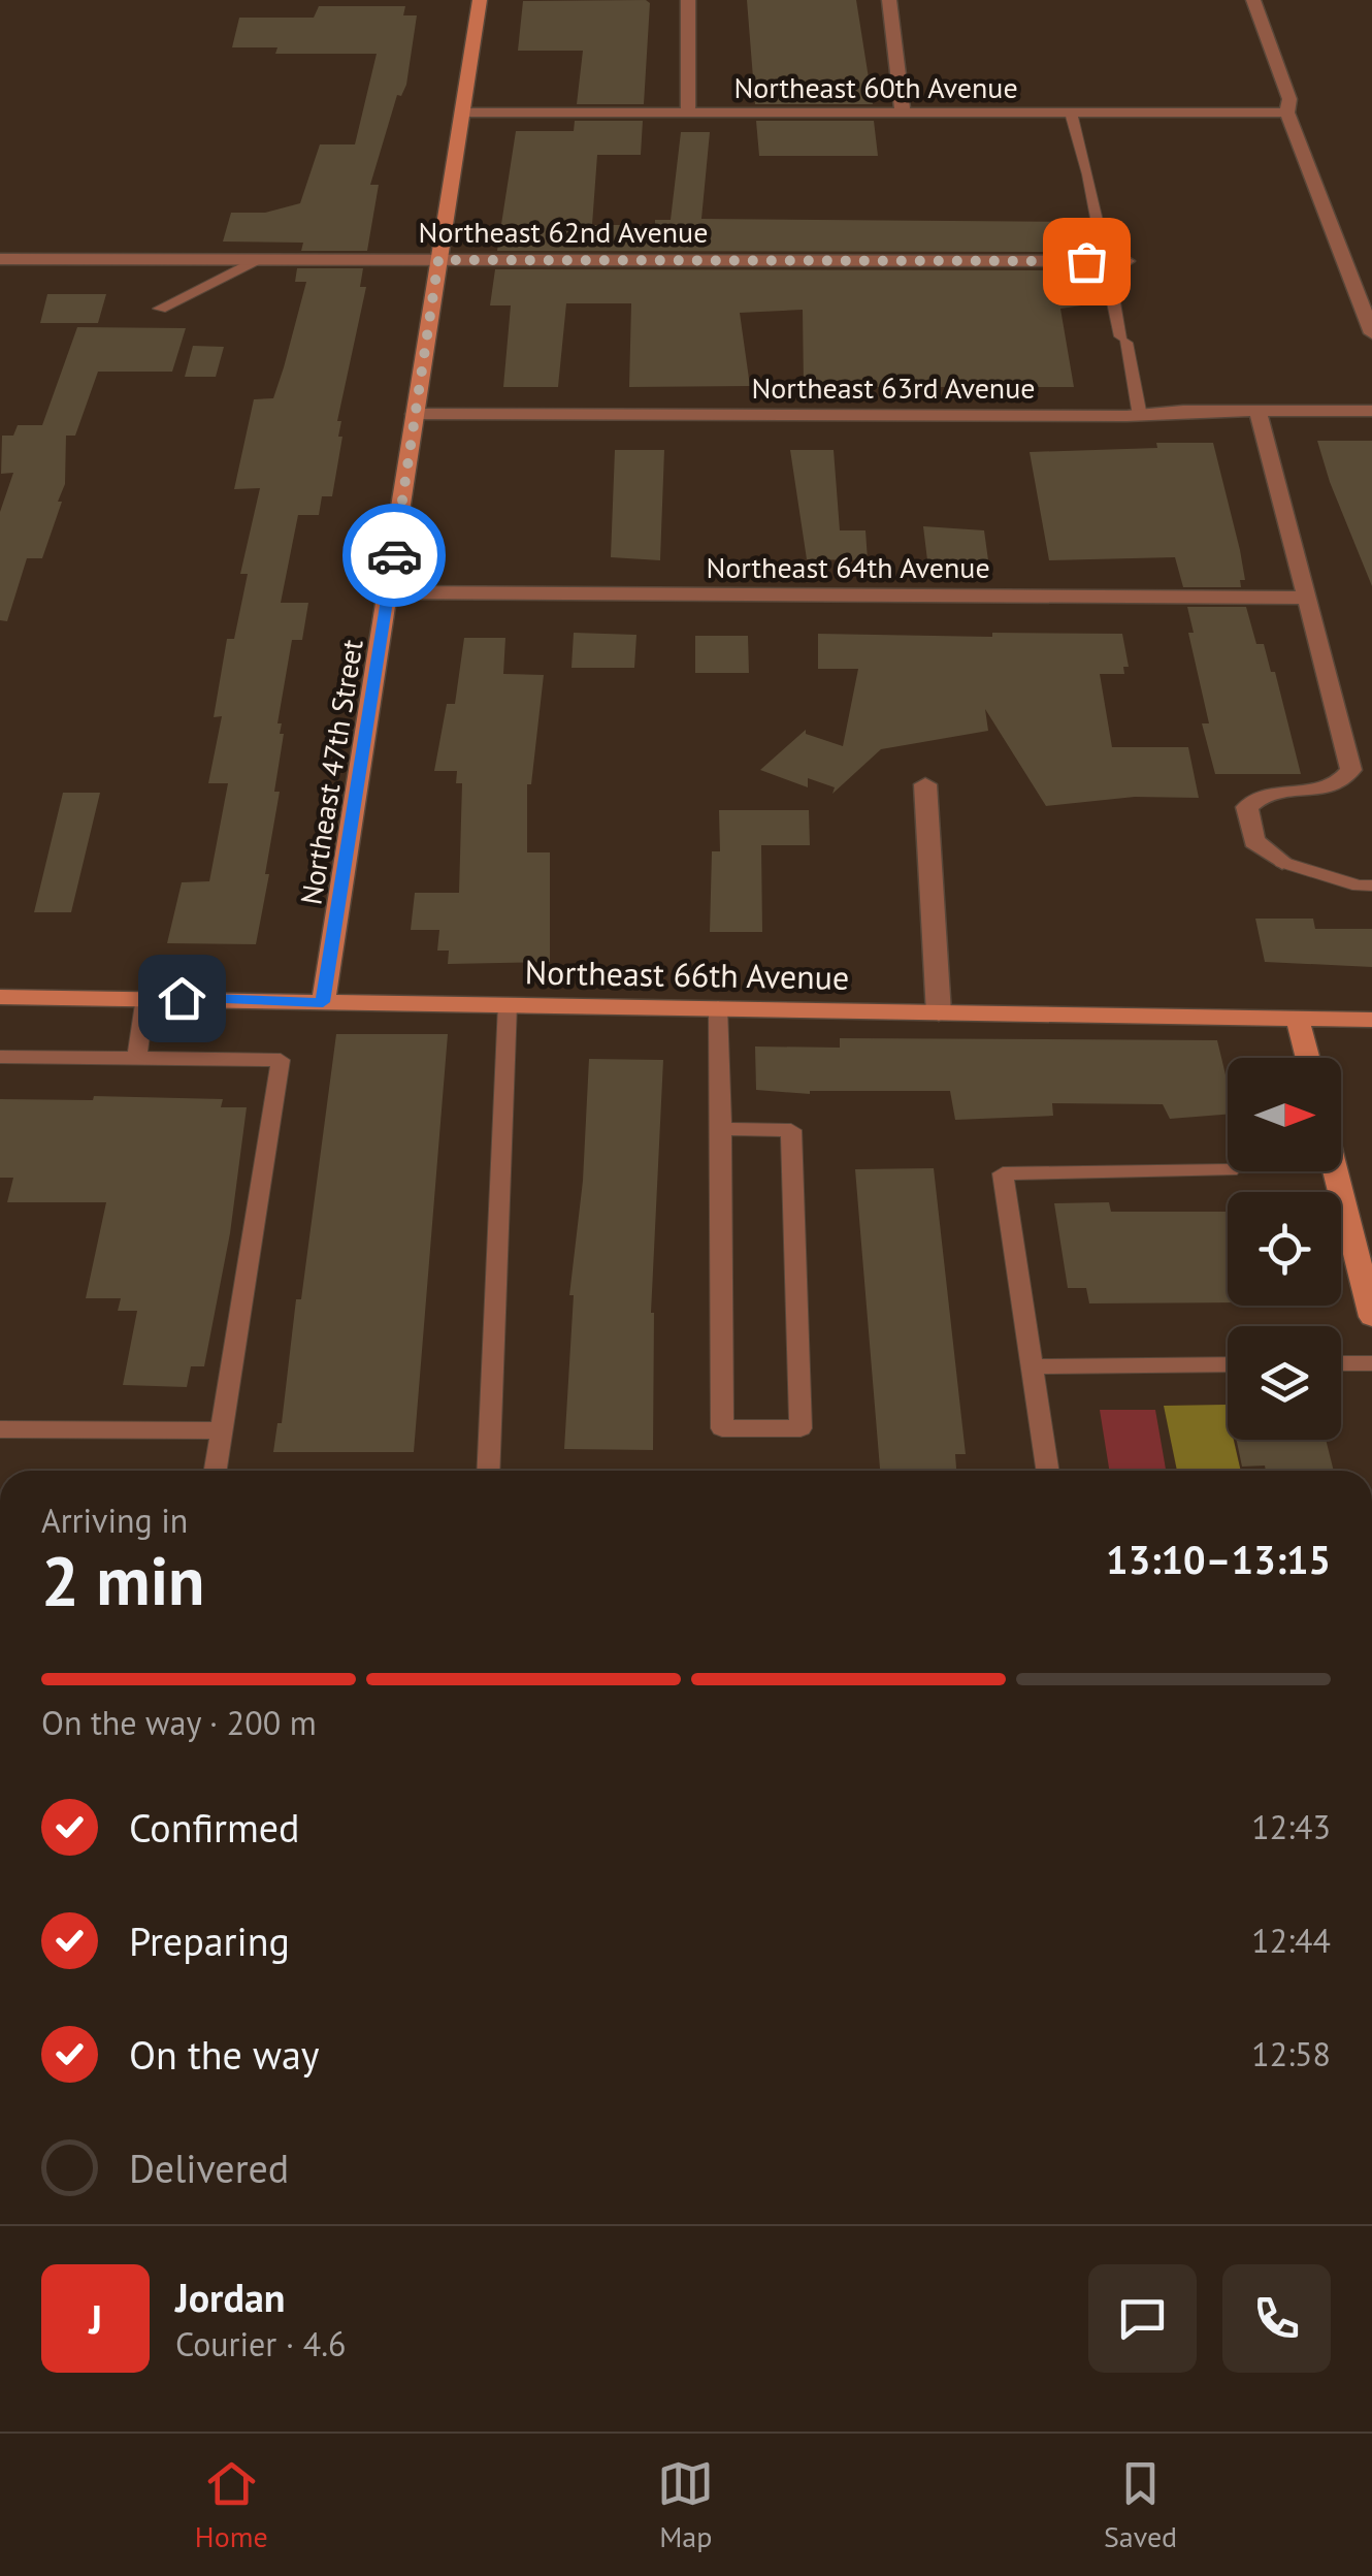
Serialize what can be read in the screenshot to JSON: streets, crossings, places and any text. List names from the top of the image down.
{
  "streets": {
    "street": [
      "Northeast 60th Avenue",
      "Northeast 62nd Avenue",
      "Northeast 63rd Avenue",
      "Northeast 64th Avenue",
      "Northeast 47th Street",
      "Northeast 66th Avenue"
    ]
  },
  "crossings": [
    ["Northeast 60th Avenue", "Northeast 47th Street"],
    ["Northeast 62nd Avenue", "Northeast 47th Street"],
    ["Northeast 63rd Avenue", "Northeast 47th Street"],
    ["Northeast 64th Avenue", "Northeast 47th Street"],
    ["Northeast 47th Street", "Northeast 66th Avenue"]
  ],
  "north": "right",
  "page": {
    "heading": ["2 min", "Arriving in", "13:10–13:15"],
    "panel": ["Jordan", "Courier · 4.6"],
    "bar": "On the way · 200 m",
    "list": [
      ["Confirmed", "12:43"],
      ["Preparing", "12:44"],
      ["On the way", "12:58"],
      "Delivered"
    ],
    "round": "J",
    "tabs": ["Home", "Map", "Saved"]
  }
}
